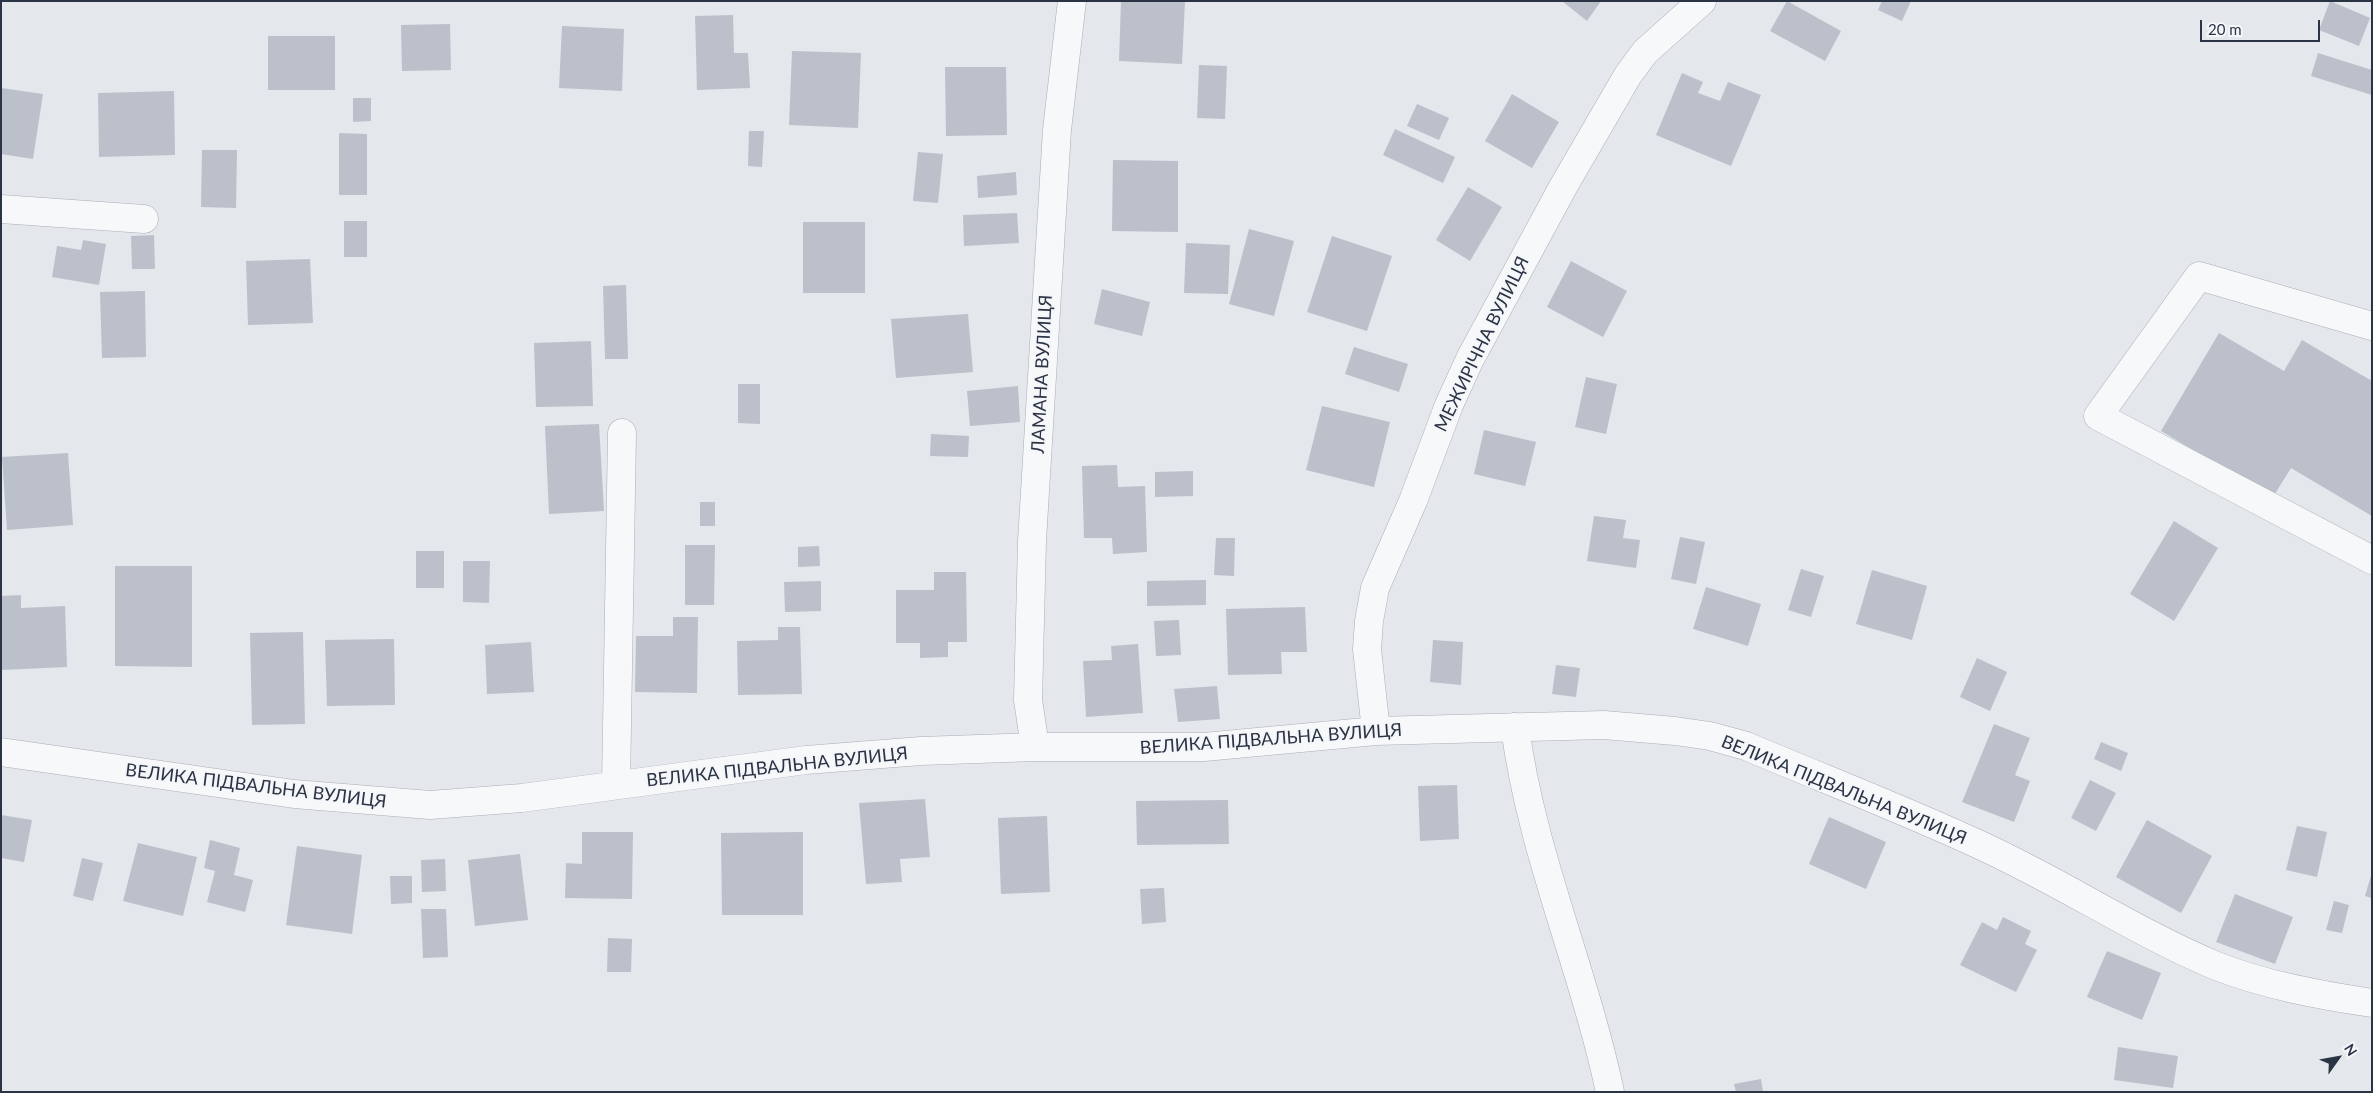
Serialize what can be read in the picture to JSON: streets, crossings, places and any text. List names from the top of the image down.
{
  "streets": {
    "street": ["МЕЖИРІЧНА ВУЛИЦЯ", "ЛАМАНА ВУЛИЦЯ", "ВЕЛИКА ПІДВАЛЬНА ВУЛИЦЯ"]
  },
  "crossings": [
    ["МЕЖИРІЧНА ВУЛИЦЯ", "ВЕЛИКА ПІДВАЛЬНА ВУЛИЦЯ"],
    ["ЛАМАНА ВУЛИЦЯ", "ВЕЛИКА ПІДВАЛЬНА ВУЛИЦЯ"]
  ],
  "scale_bar": "20 m",
  "north": "top right"
}
